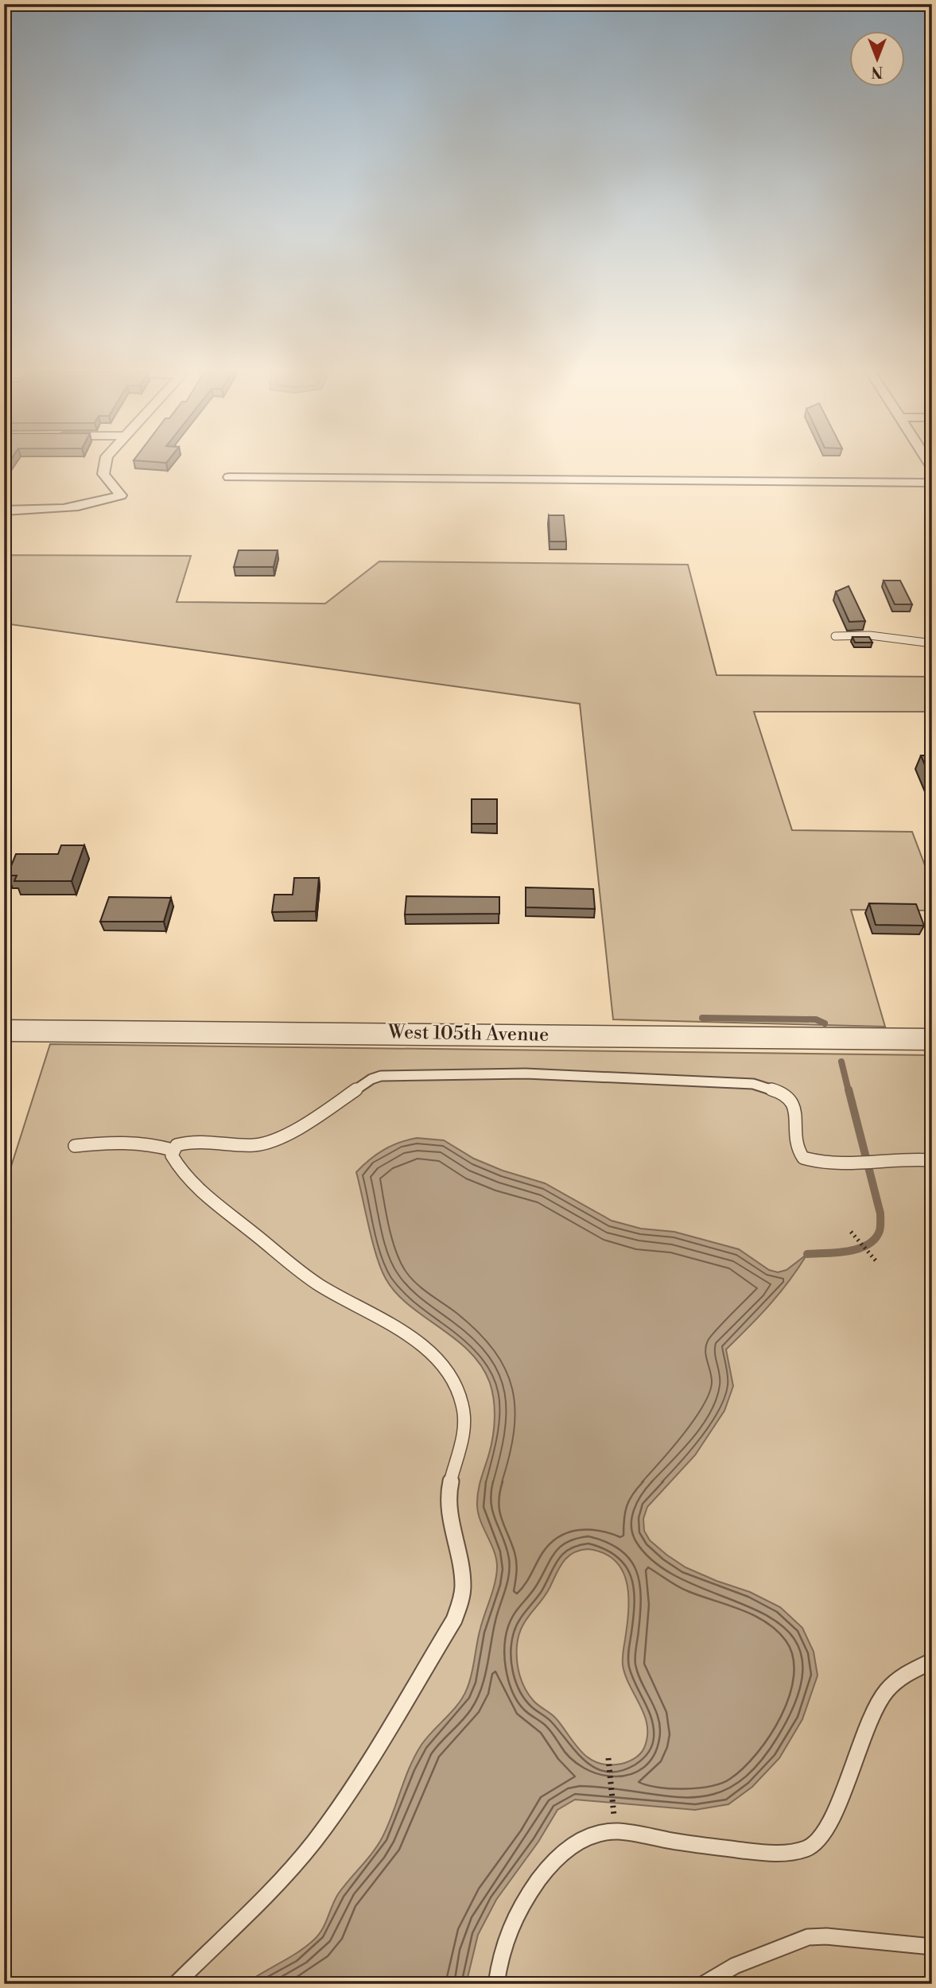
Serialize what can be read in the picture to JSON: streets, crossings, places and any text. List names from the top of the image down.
{
  "streets": {
    "street": ["West 105th Avenue"]
  },
  "north": "bottom"
}
